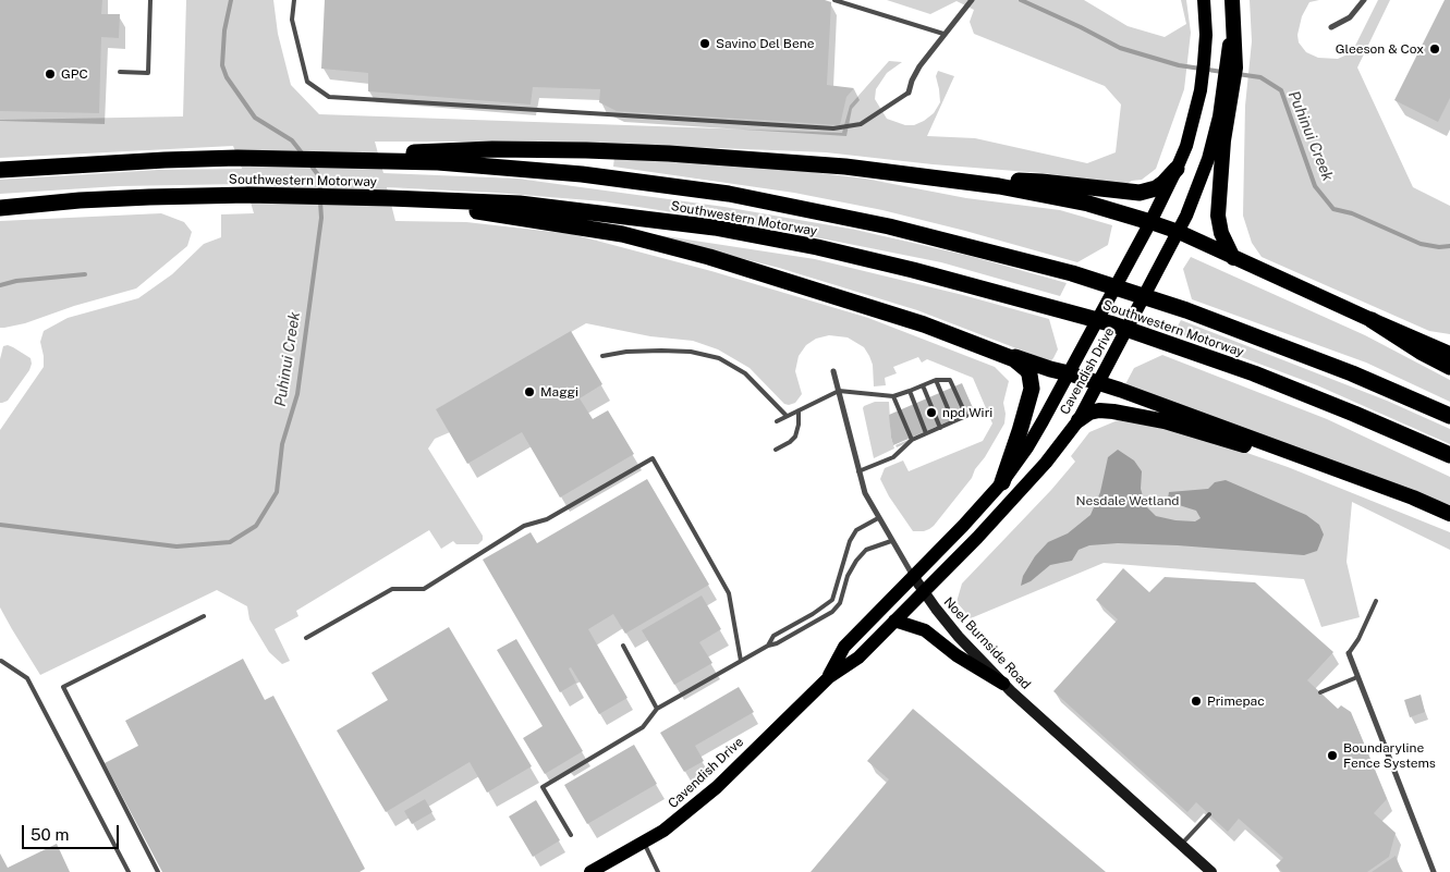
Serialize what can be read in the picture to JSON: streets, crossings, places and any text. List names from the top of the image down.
{
  "streets": {
    "highway": ["Southwestern Motorway"],
    "main road": ["Cavendish Drive", "Noel Burnside Road"]
  },
  "crossings": [
    ["Cavendish Drive", "Noel Burnside Road"]
  ],
  "water": ["Puhinui Creek"],
  "parks": ["Nesdale Wetland"],
  "places": [
    "Savino Del Bene",
    "Gleeson & Cox",
    "GPC",
    "Maggi",
    "npd Wiri",
    "Primepac",
    "Boundaryline Fence Systems"
  ],
  "scale_bar": "50 m"
}
